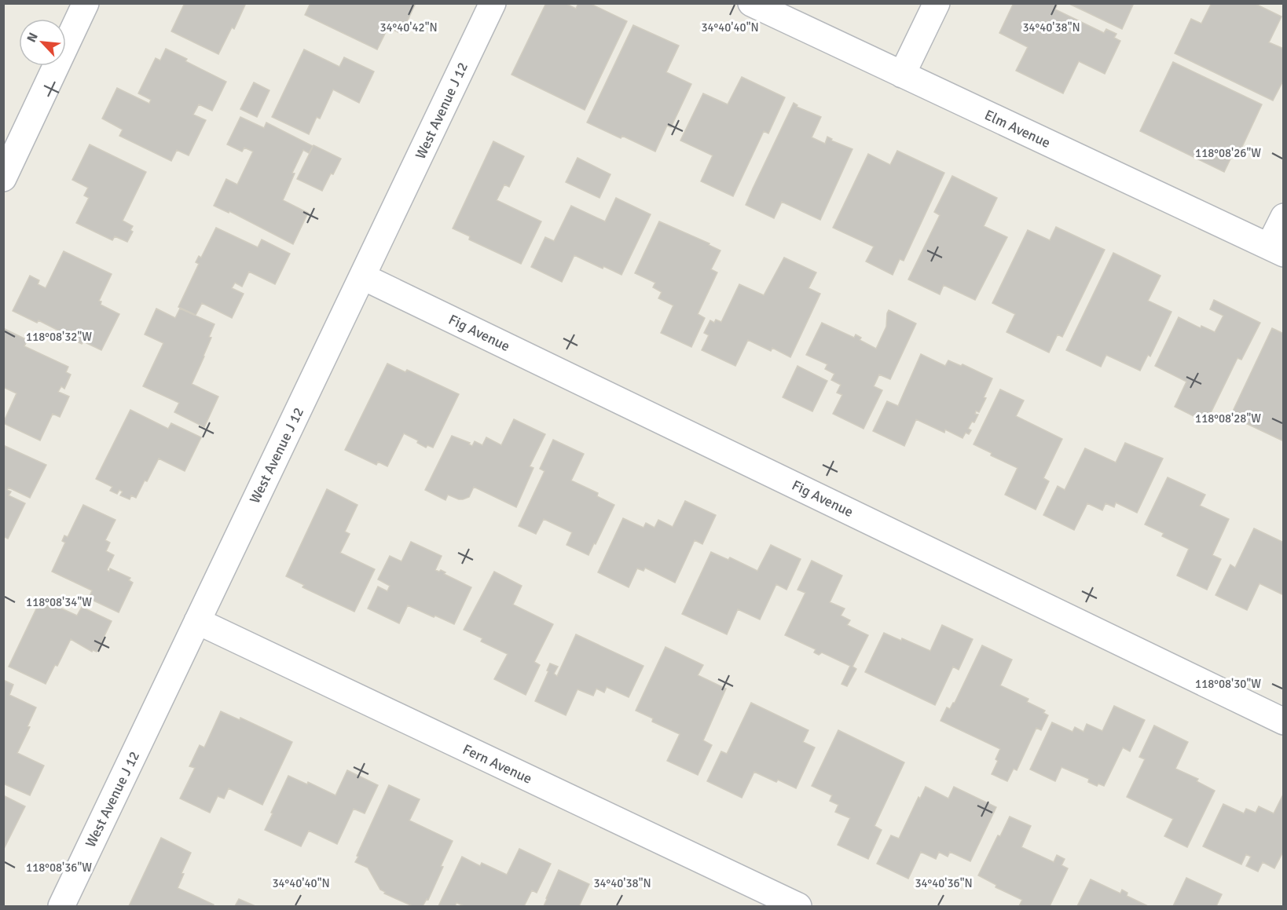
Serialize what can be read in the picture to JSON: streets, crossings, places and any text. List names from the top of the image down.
{
  "streets": {
    "street": [
      "West Avenue J 12",
      "Elm Avenue",
      "Fig Avenue",
      "Fern Avenue"
    ]
  },
  "crossings": [
    ["West Avenue J 12", "Fig Avenue"],
    ["West Avenue J 12", "Fern Avenue"]
  ],
  "north": "top left",
  "coordinates": [
    "34°40'42\"N",
    "34°40'40\"N",
    "34°40'38\"N",
    "118°08'26\"W",
    "118°08'32\"W",
    "118°08'28\"W",
    "118°08'34\"W",
    "118°08'30\"W",
    "118°08'36\"W",
    "34°40'36\"N"
  ]
}
